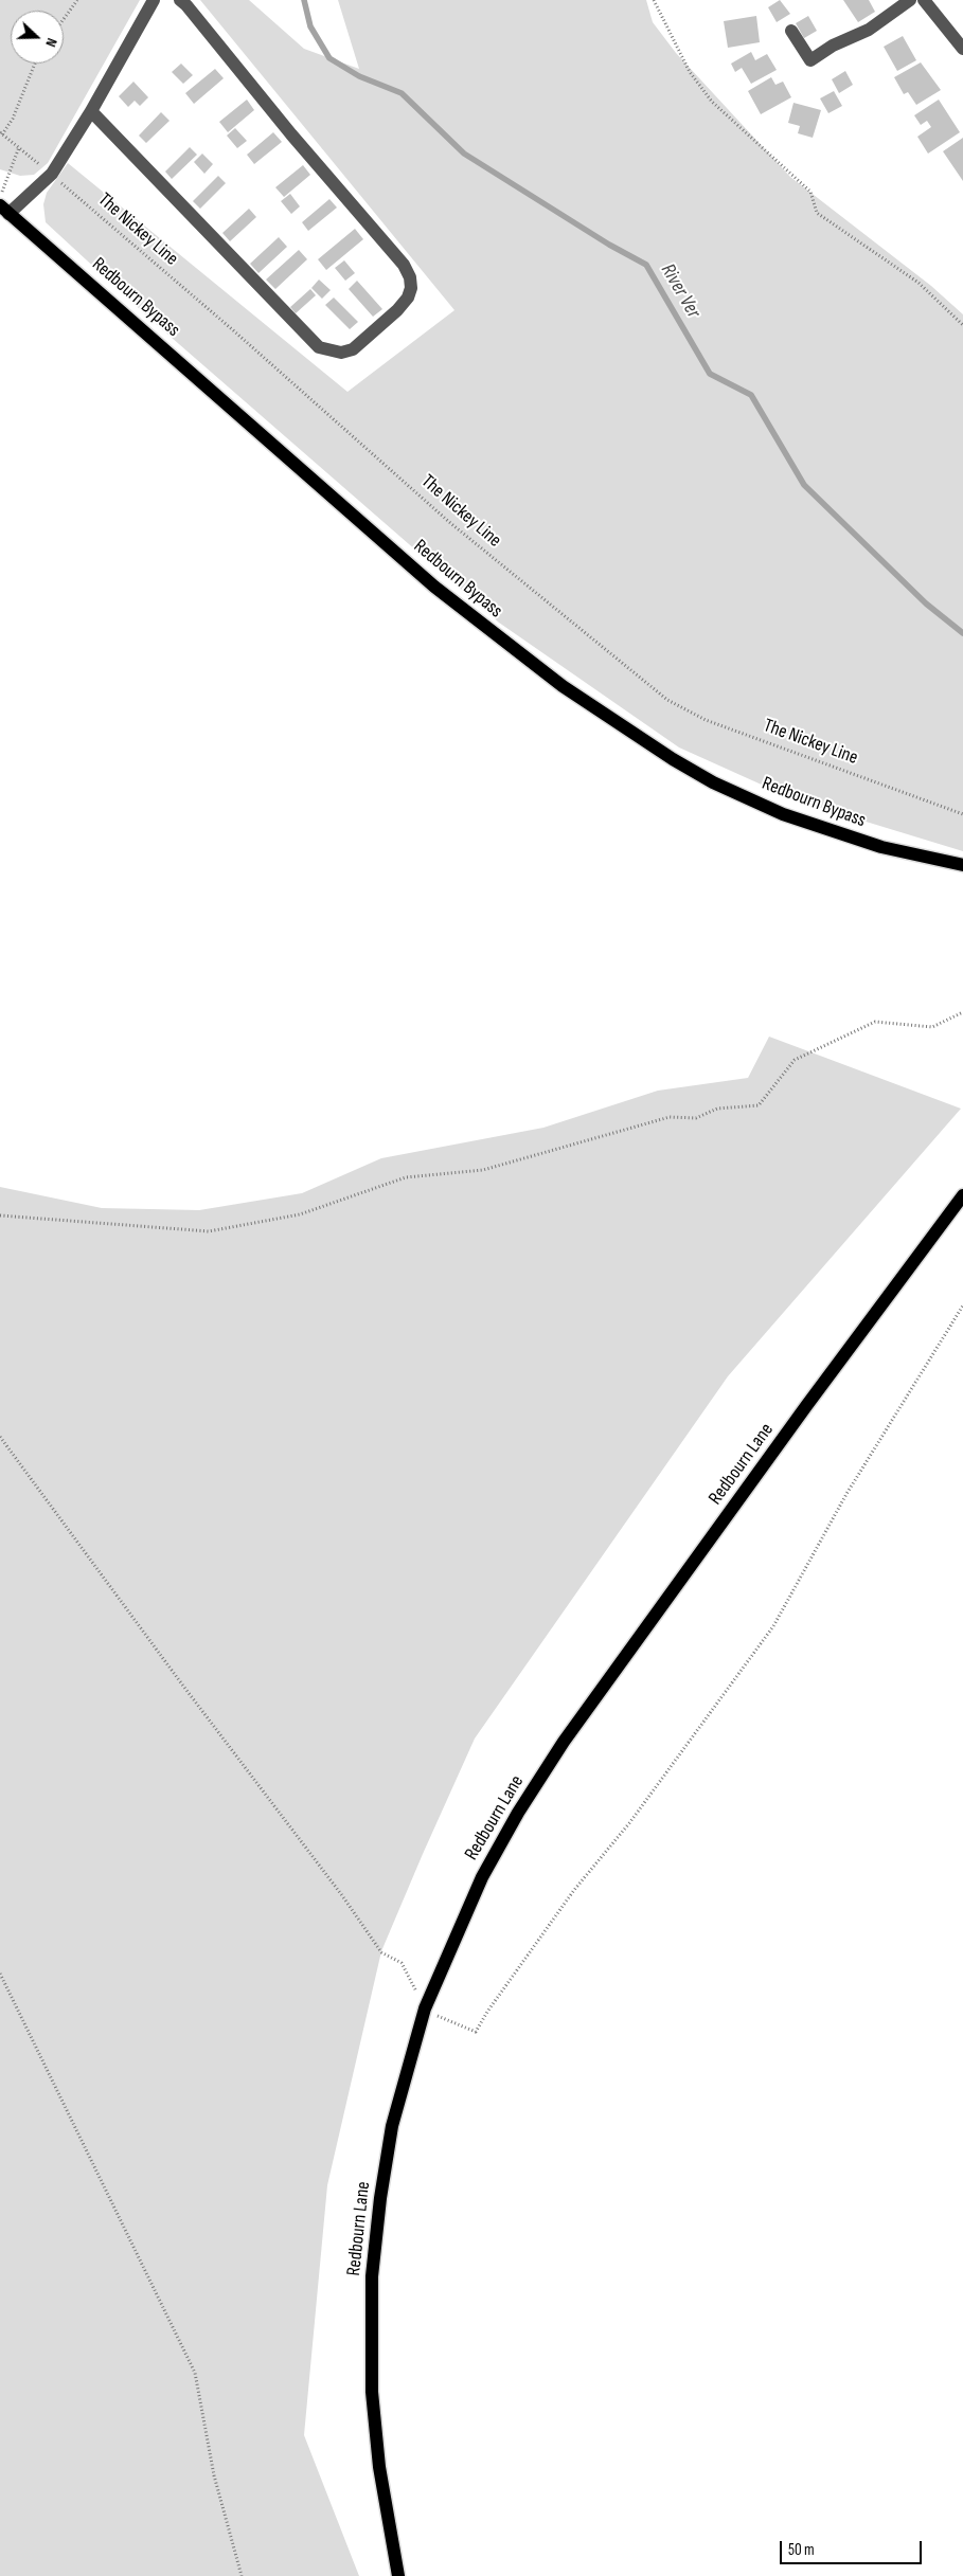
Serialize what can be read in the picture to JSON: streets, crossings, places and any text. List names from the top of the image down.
{
  "streets": {
    "main road": ["Redbourn Bypass", "Redbourn Lane"],
    "path": ["The Nickey Line"]
  },
  "water": ["River Ver"],
  "scale_bar": "50 m",
  "north": "right"
}
